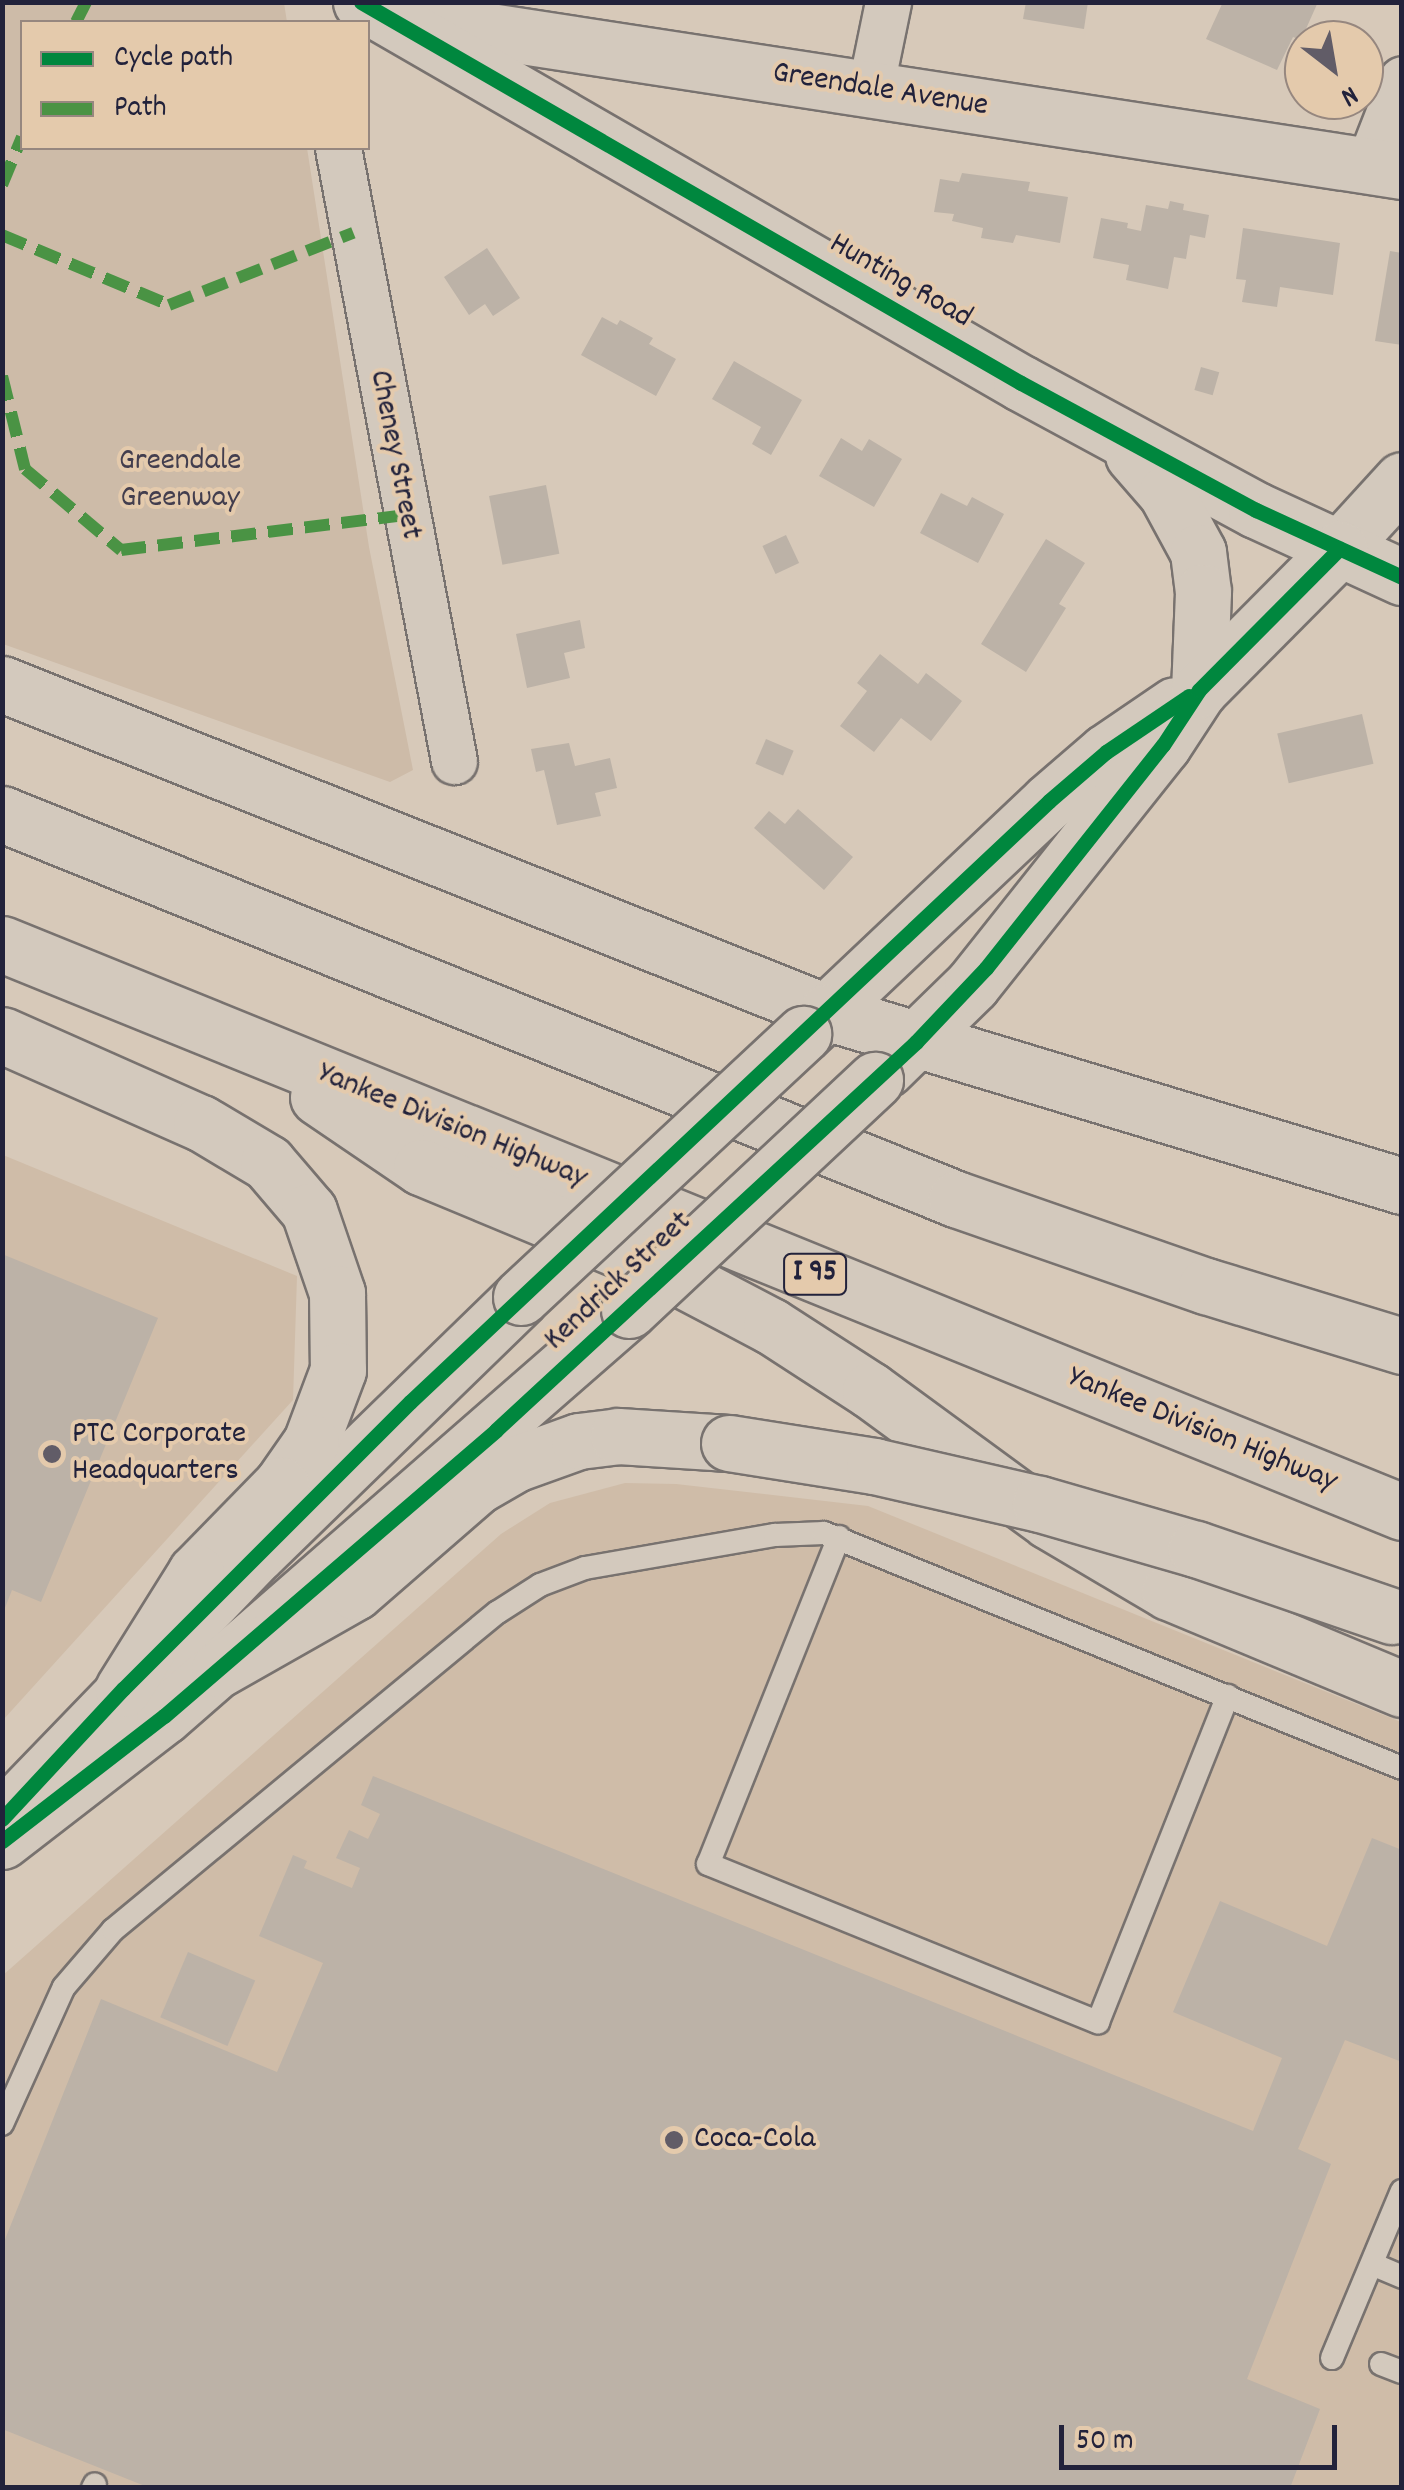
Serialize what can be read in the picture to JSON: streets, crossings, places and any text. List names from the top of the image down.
{
  "streets": {
    "main road": [
      "Greendale Avenue",
      "Hunting Road",
      "Yankee Division Highway",
      "I 95",
      "Kendrick Street"
    ],
    "street": ["Cheney Street"]
  },
  "crossings": [
    ["Greendale Avenue", "Hunting Road"],
    ["Hunting Road", "Kendrick Street"]
  ],
  "parks": ["Greendale Greenway"],
  "places": ["PTC Corporate Headquarters", "Coca-Cola"],
  "legend": ["Cycle path", "Path"],
  "scale_bar": "50 m",
  "north": "bottom right"
}
